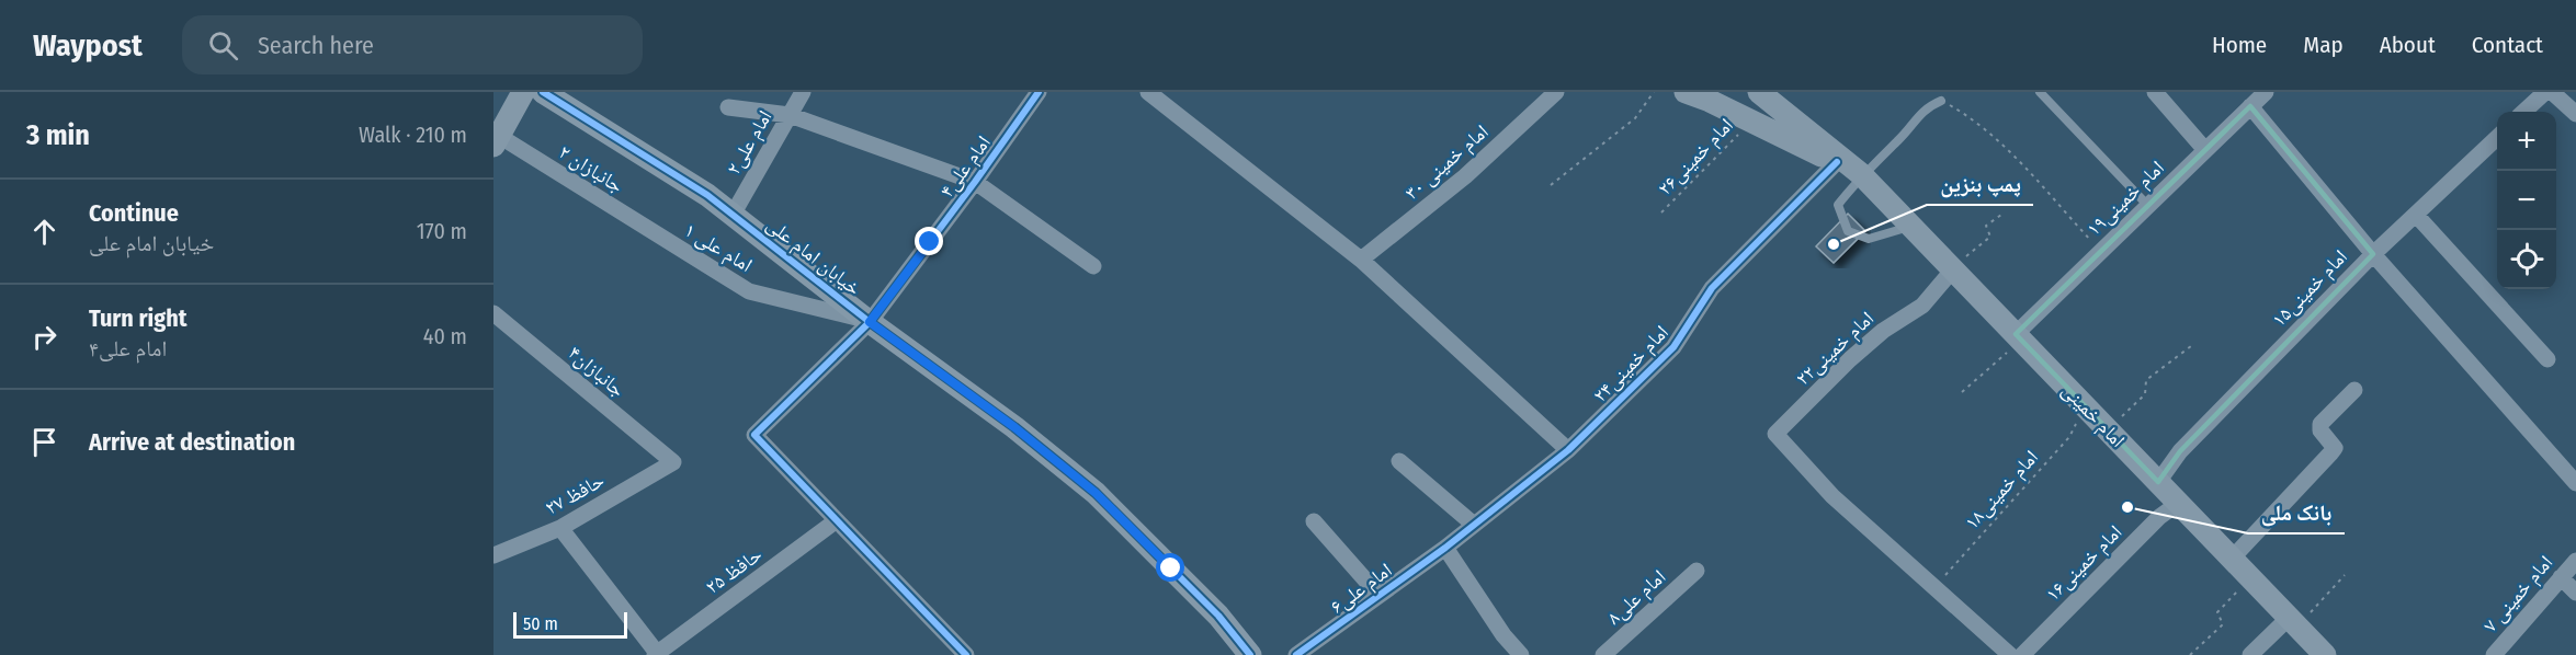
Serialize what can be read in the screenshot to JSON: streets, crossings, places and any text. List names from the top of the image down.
{
  "streets": {
    "main road": ["خیابان امام علی", "امام خمینی"],
    "street": [
      "امام علی۲",
      "امام خمینی ۳۰",
      "امام علی۴",
      "جانبازان ۲",
      "امام خمینی۱۹",
      "امام علی ۱",
      "امام خمینی۱۵",
      "امام خمینی۲۲",
      "امام خمینی۲۴",
      "جانبازان۴",
      "حافظ ۲۷",
      "امام خمینی۱۶",
      "حافظ ۲۵",
      "امام علی۶",
      "امام خمینی ۷",
      "امام علی۸"
    ],
    "path": ["امام خمینی۲۶", "امام خمینی۱۸"]
  },
  "crossings": [
    ["امام علی۲", "خیابان امام علی"],
    ["امام خمینی۲۶", "امام خمینی"],
    ["امام علی۴", "امام علی ۱"],
    ["امام علی۴", "خیابان امام علی"],
    ["امام علی۴", "حافظ ۲۵"],
    ["جانبازان ۲", "امام علی ۱"],
    ["امام خمینی۱۹", "امام خمینی"],
    ["امام علی ۱", "خیابان امام علی"],
    ["امام خمینی۱۵", "امام خمینی"],
    ["امام خمینی۲۲", "امام خمینی"],
    ["امام خمینی۲۲", "امام خمینی۱۸"],
    ["امام خمینی۲۴", "امام خمینی"],
    ["امام خمینی۲۴", "امام علی۶"],
    ["جانبازان۴", "حافظ ۲۷"],
    ["امام خمینی", "امام خمینی۱۸"],
    ["امام خمینی", "امام خمینی۱۶"]
  ],
  "places": ["پمپ بنزین", "بانک ملی"],
  "scale_bar": "50 m",
  "page": {
    "header": "Waypost",
    "search": "Search here",
    "nav": [
      "Home",
      "Map",
      "About",
      "Contact"
    ],
    "heading": ["3 min", "Walk · 210 m"],
    "map_buttons": ["+", "−"],
    "list": [
      ["Continue", "خیابان امام علی", "170 m"],
      ["Turn right", "امام علی۴", "40 m"],
      "Arrive at destination"
    ],
    "scale": "50 m"
  }
}
